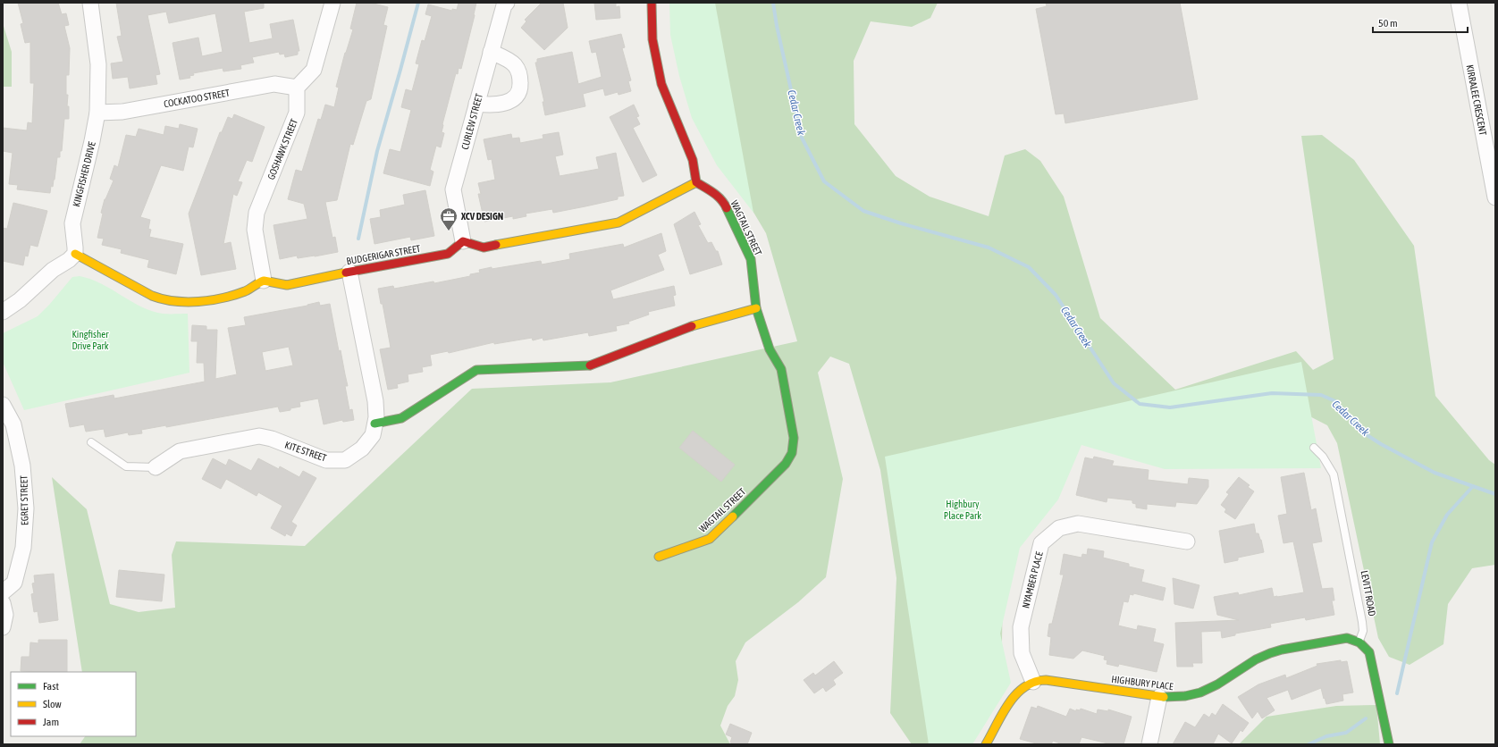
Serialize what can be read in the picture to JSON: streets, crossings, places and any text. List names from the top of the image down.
{
  "streets": {
    "street": [
      "COCKATOO STREET",
      "KIRRALEE CRESCENT",
      "CURLEW STREET",
      "GOSHAWK STREET",
      "KINGFISHER DRIVE",
      "WAGTAIL STREET",
      "BUDGERIGAR STREET",
      "KITE STREET",
      "EGRET STREET",
      "NYAMBER PLACE",
      "HIGHBURY PLACE"
    ],
    "lane": ["LEVITT ROAD"]
  },
  "crossings": [
    ["COCKATOO STREET", "GOSHAWK STREET"],
    ["COCKATOO STREET", "KINGFISHER DRIVE"],
    ["CURLEW STREET", "BUDGERIGAR STREET"],
    ["GOSHAWK STREET", "BUDGERIGAR STREET"],
    ["BUDGERIGAR STREET", "KITE STREET"],
    ["NYAMBER PLACE", "HIGHBURY PLACE"],
    ["LEVITT ROAD", "HIGHBURY PLACE"]
  ],
  "water": ["Cedar Creek"],
  "parks": ["Kingfisher Drive Park", "Highbury Place Park"],
  "places": {
    "office": ["XCV DESIGN"]
  },
  "legend": ["Fast", "Slow", "Jam"],
  "scale_bar": "50 m"
}
